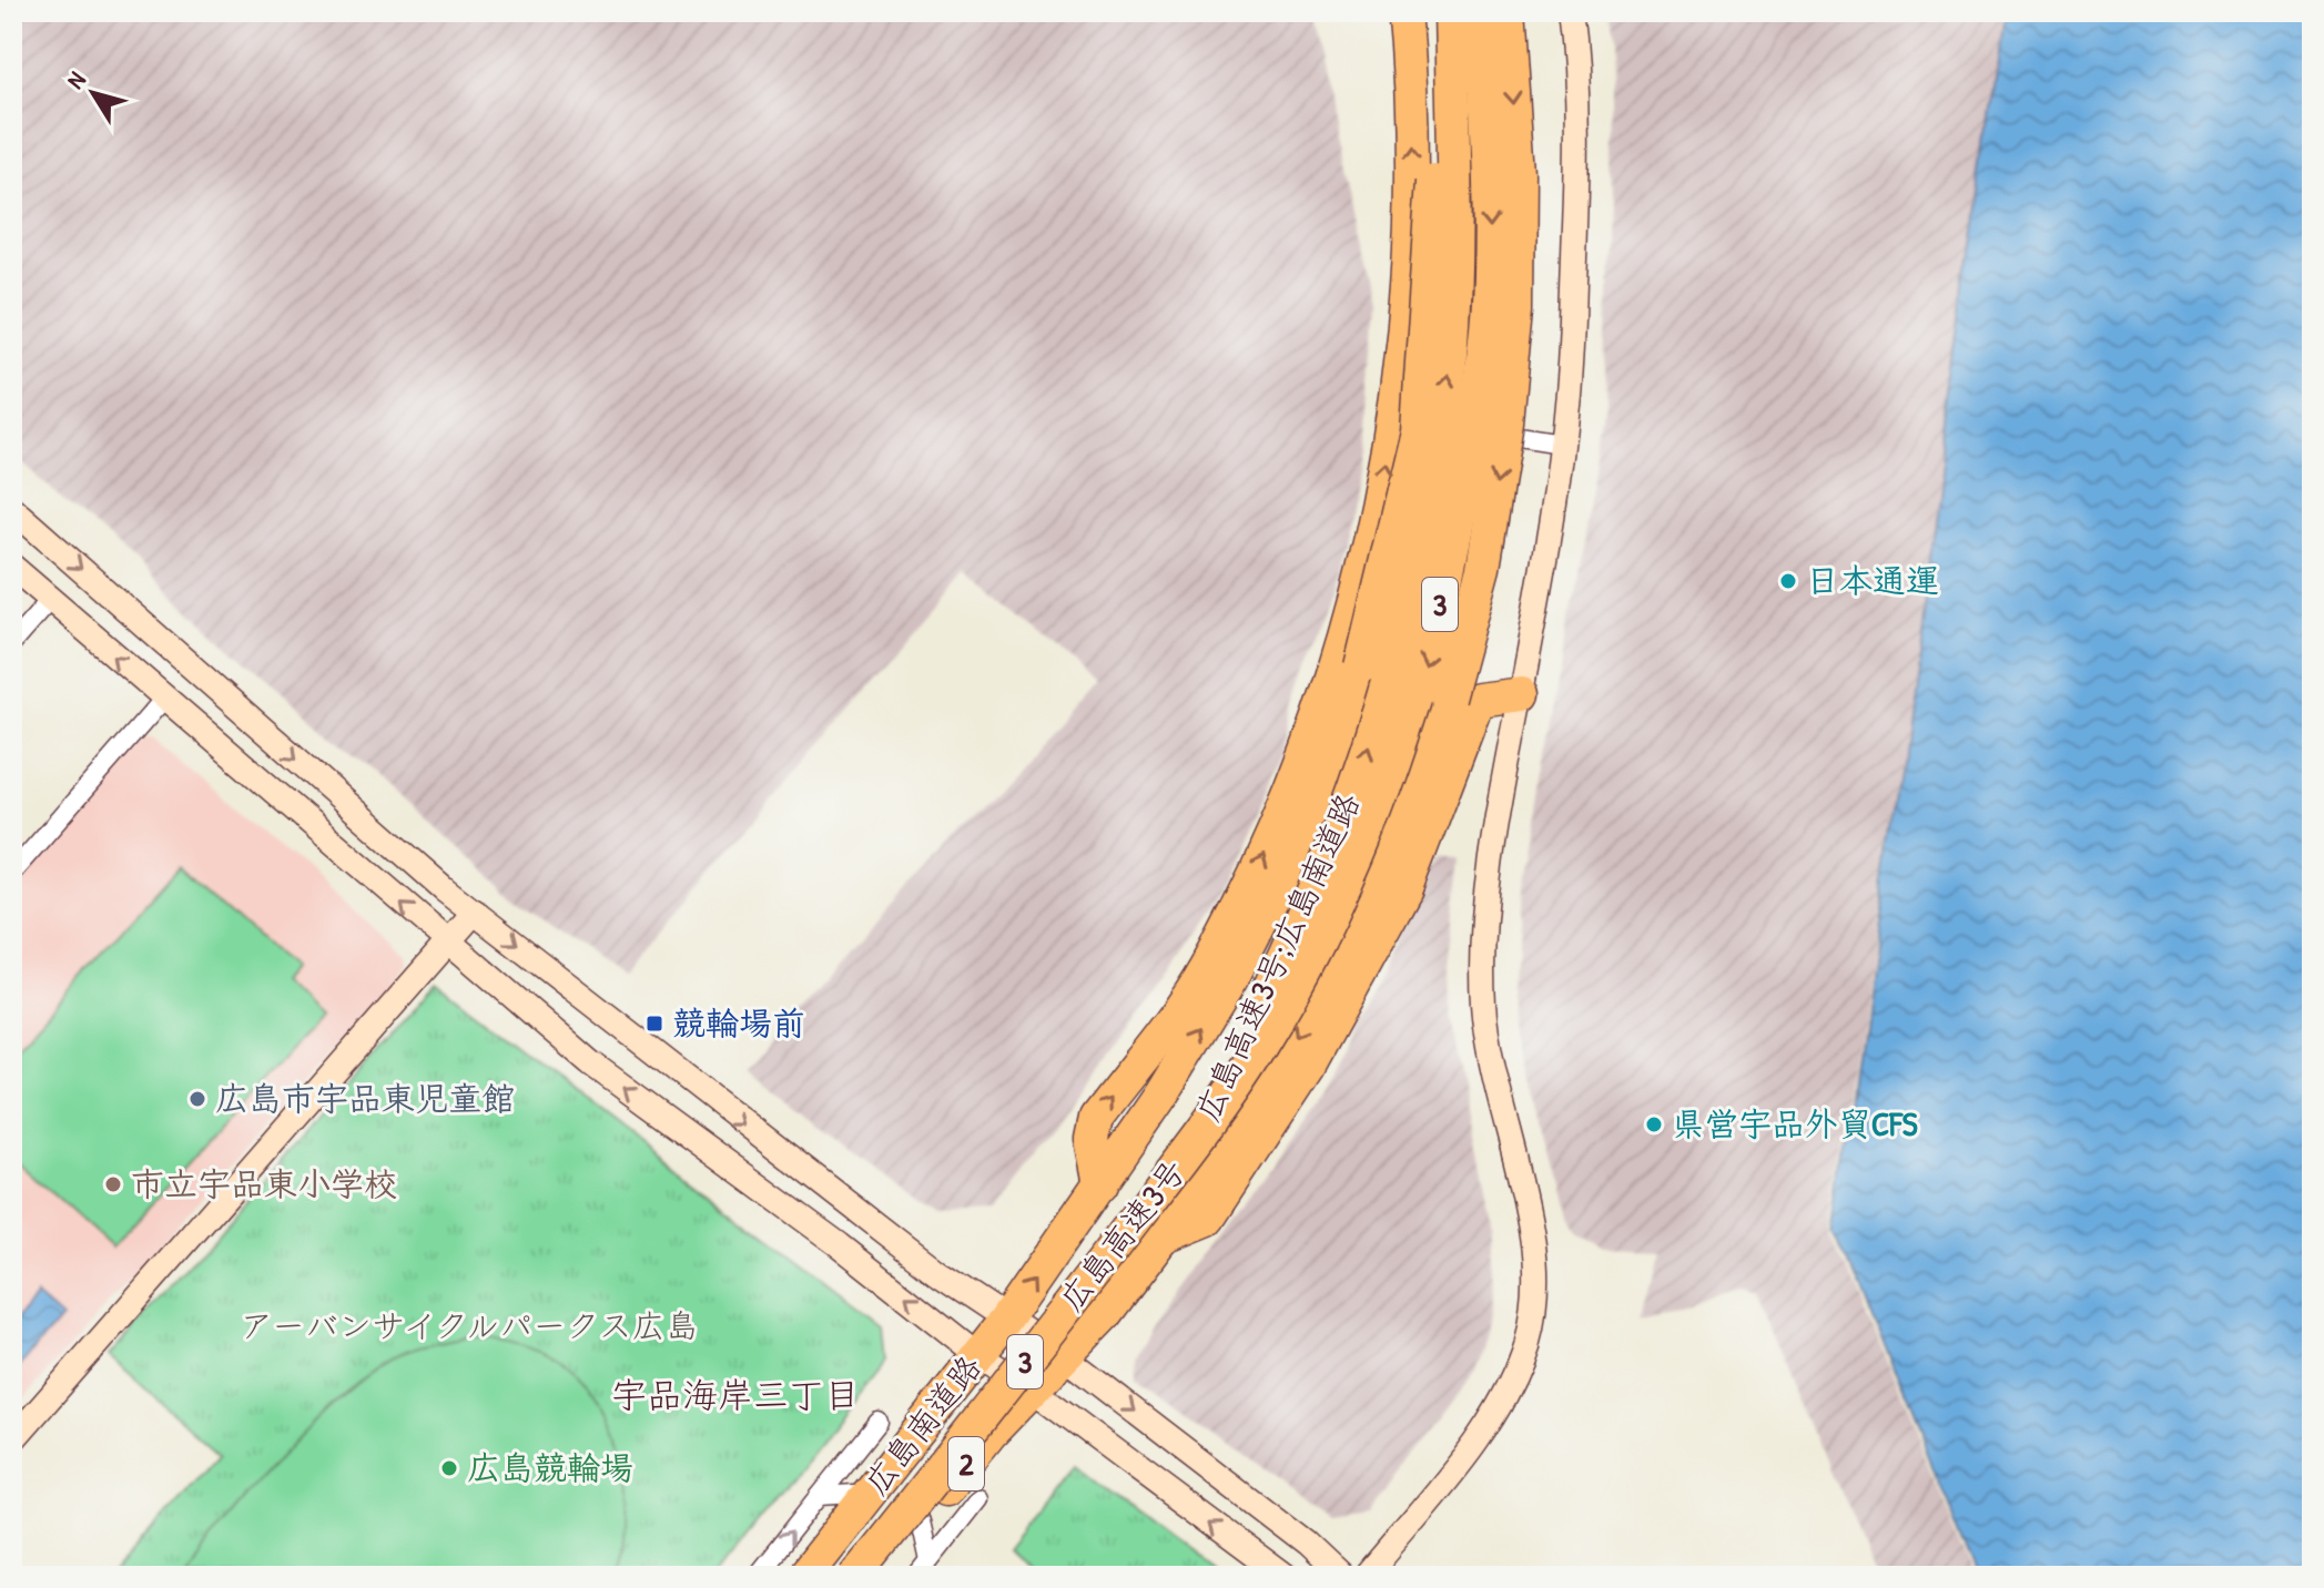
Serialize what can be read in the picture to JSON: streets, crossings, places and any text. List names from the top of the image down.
{
  "streets": {
    "highway": [
      "3",
      "広島高速3号;広島南道路",
      "広島高速3号",
      "広島南道路",
      "2"
    ]
  },
  "crossings": [
    ["広島高速3号;広島南道路", "広島高速3号"]
  ],
  "districts": ["宇品海岸三丁目"],
  "parks": ["アーバンサイクルパークス広島"],
  "places": {
    "other": [
      "日本通運",
      "広島市宇品東児童館",
      "県営宇品外貿CFS",
      "市立宇品東小学校",
      "広島競輪場"
    ],
    "transit": ["競輪場前"]
  },
  "north": "top left"
}
